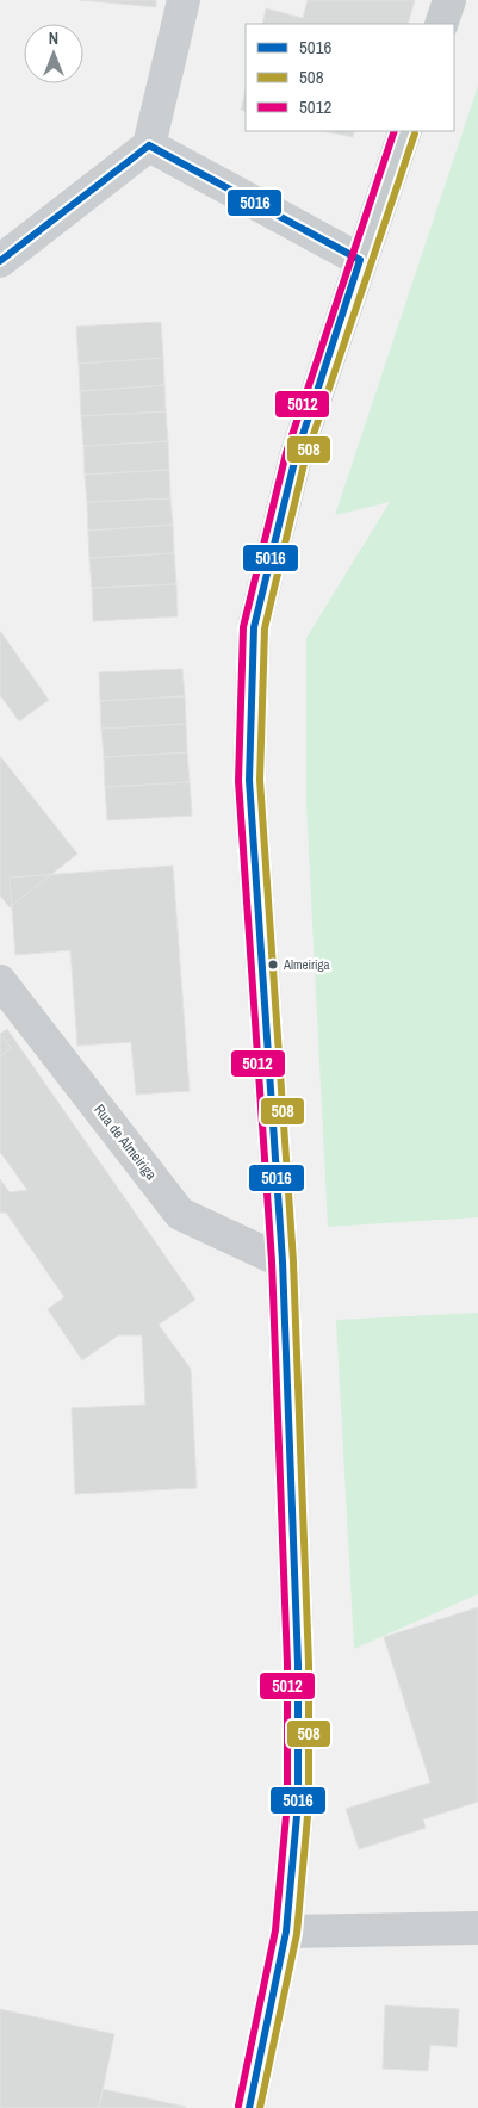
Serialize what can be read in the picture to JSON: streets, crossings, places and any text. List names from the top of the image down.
{
  "streets": {
    "street": ["Rua de Almeiriga"]
  },
  "places": ["Almeiriga"],
  "lines": ["transit line 5012", "transit line 508", "transit line 5016"],
  "legend": ["5016", "508", "5012"],
  "north": "top"
}
